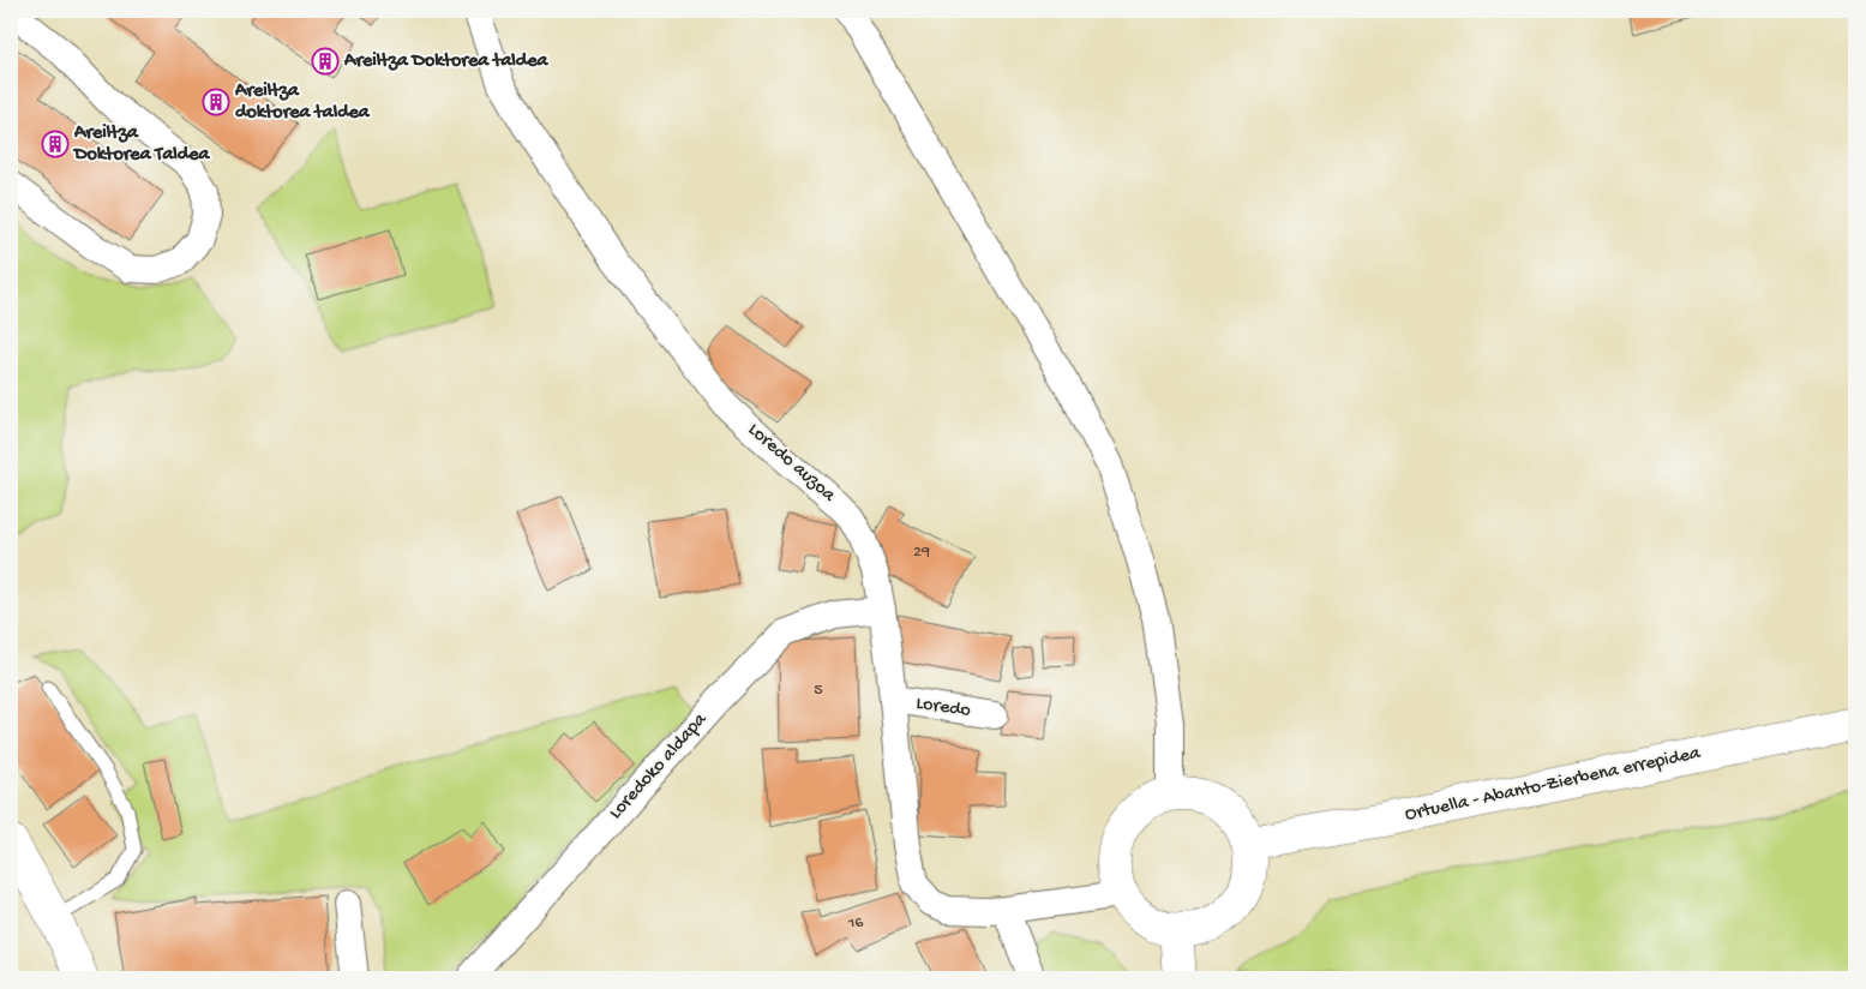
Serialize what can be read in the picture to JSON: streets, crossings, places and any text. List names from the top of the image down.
{
  "streets": {
    "street": [
      "Loredo auzoa",
      "Loredo",
      "Loredoko aldapa",
      "Ortuella - Abanto-Zierbena errepidea"
    ]
  },
  "crossings": [
    ["Loredo auzoa", "Loredo"],
    ["Loredo auzoa", "Loredoko aldapa"],
    ["Loredo auzoa", "Ortuella - Abanto-Zierbena errepidea"]
  ],
  "places": {
    "building": ["Areiltza Doktorea taldea", "Areiltza doktorea taldea", "Areiltza Doktorea Taldea"]
  },
  "house_numbers": ["29", "5", "16"]
}
